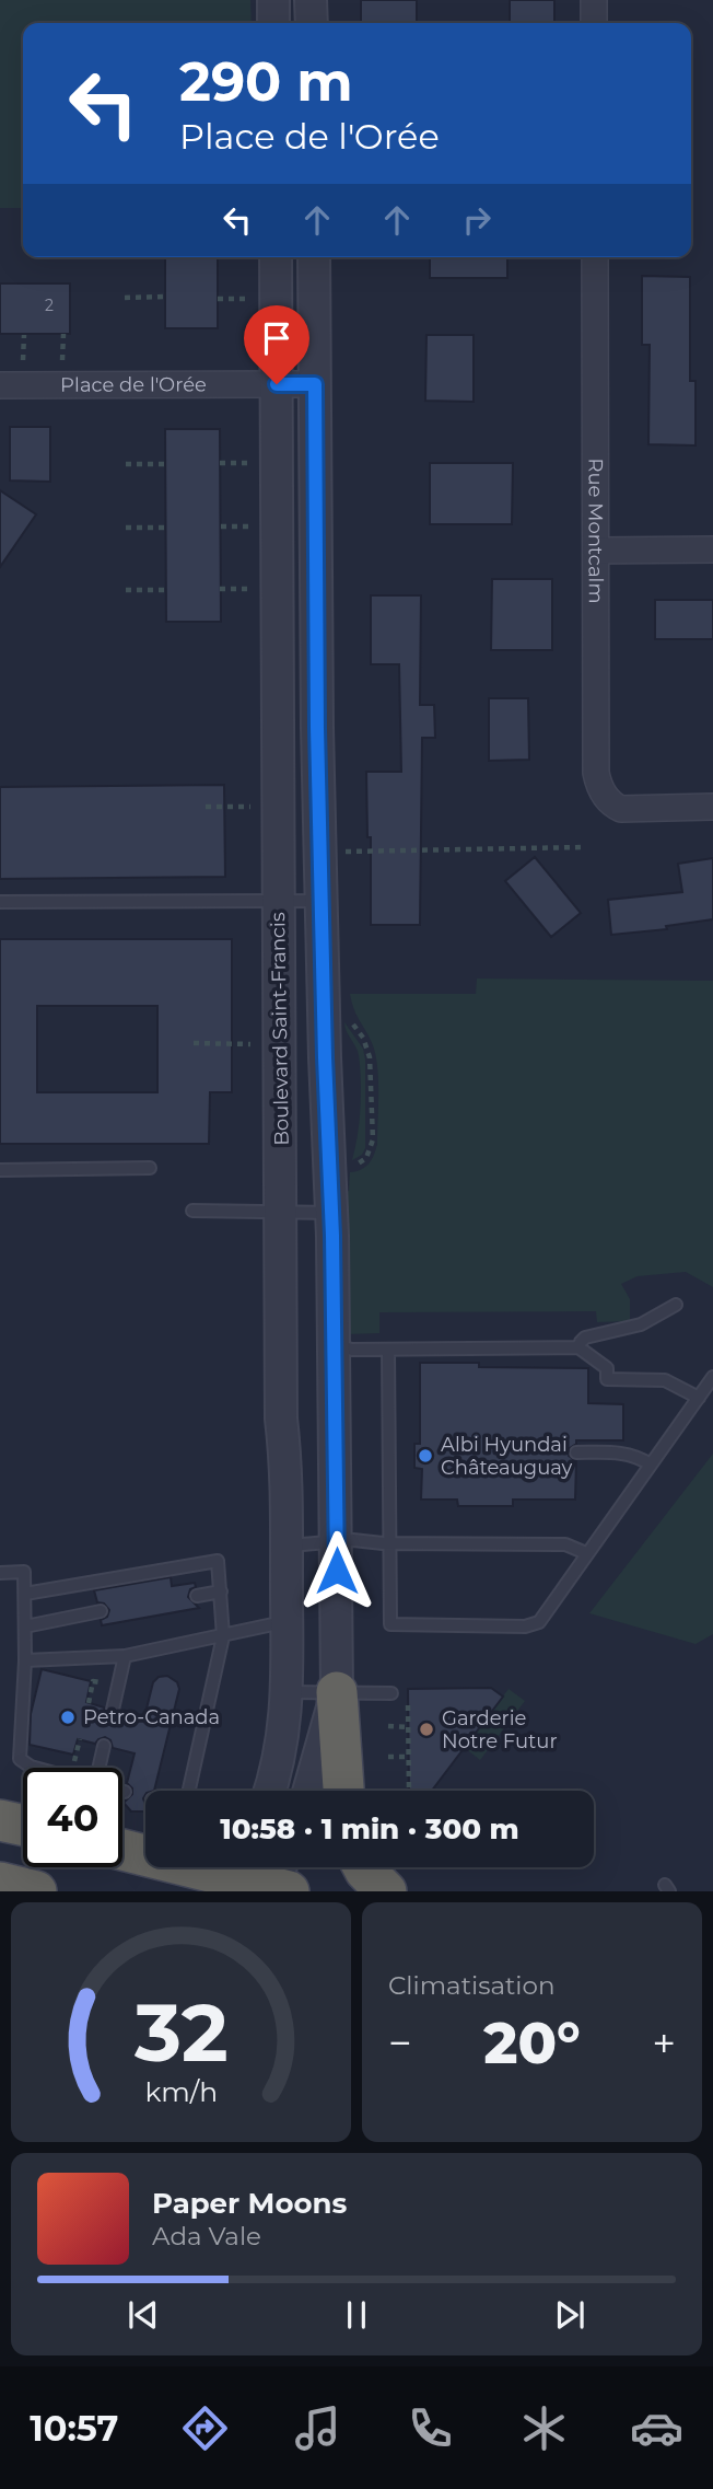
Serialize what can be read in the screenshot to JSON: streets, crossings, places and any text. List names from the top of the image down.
{
  "streets": {
    "street": ["Place de l'Orée", "Rue Montcalm", "Boulevard Saint-Francis"]
  },
  "crossings": [
    ["Place de l'Orée", "Boulevard Saint-Francis"]
  ],
  "places": ["Albi Hyundai Châteauguay", "Petro-Canada", "Garderie Notre Futur"],
  "house_numbers": ["2"],
  "page": {
    "turn": ["290 m", "Place de l'Orée"],
    "limit": "40",
    "trip": "10:58 · 1 min · 300 m",
    "tile": "Climatisation",
    "heat": ["−", "20°", "+"],
    "song": ["Paper Moons", "Ada Vale"],
    "tabs": "10:57",
    "gauge": ["32", "km/h"]
  }
}
